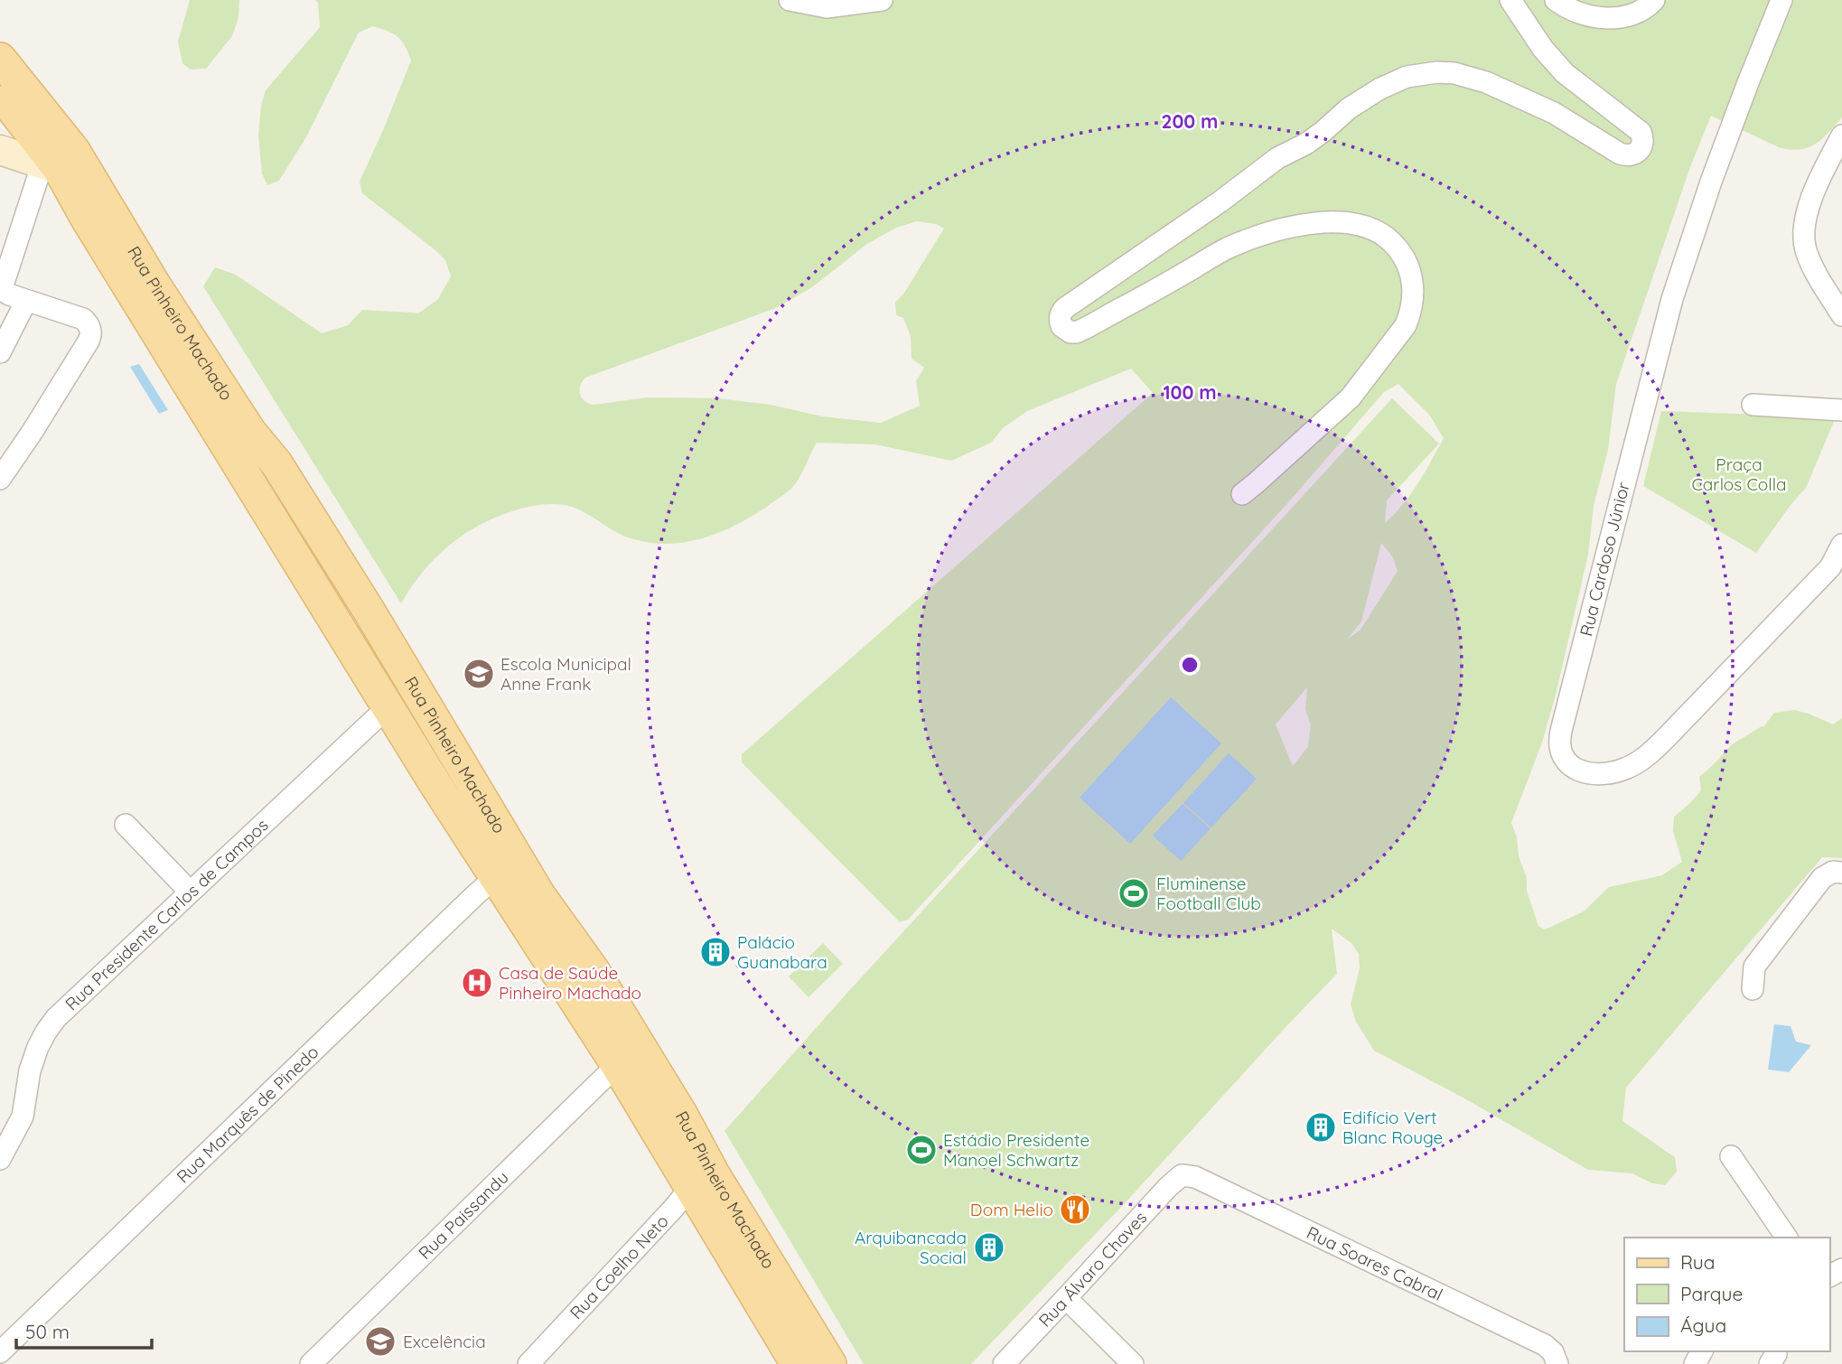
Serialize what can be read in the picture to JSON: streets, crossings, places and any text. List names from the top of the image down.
{
  "streets": {
    "main road": ["Rua Pinheiro Machado"],
    "street": [
      "Rua Cardoso Júnior",
      "Rua Presidente Carlos de Campos",
      "Rua Marquês de Pinedo",
      "Rua Paissandu",
      "Rua Soares Cabral",
      "Rua Coelho Neto",
      "Rua Álvaro Chaves"
    ]
  },
  "crossings": [
    ["Rua Pinheiro Machado", "Rua Presidente Carlos de Campos"],
    ["Rua Pinheiro Machado", "Rua Marquês de Pinedo"],
    ["Rua Pinheiro Machado", "Rua Paissandu"],
    ["Rua Pinheiro Machado", "Rua Coelho Neto"],
    ["Rua Soares Cabral", "Rua Álvaro Chaves"]
  ],
  "parks": ["Praça Carlos Colla"],
  "places": {
    "school or university": ["Escola Municipal Anne Frank", "Excelência"],
    "sports": ["Fluminense Football Club", "Estádio Presidente Manoel Schwartz"],
    "building": ["Palácio Guanabara", "Edifício Vert Blanc Rouge", "Arquibancada Social"],
    "hospital": ["Casa de Saúde Pinheiro Machado"],
    "restaurant": ["Dom Helio"]
  },
  "legend": ["Rua", "Parque", "Água"],
  "scale_bar": "50 m",
  "rings": ["200 m", "100 m"]
}
